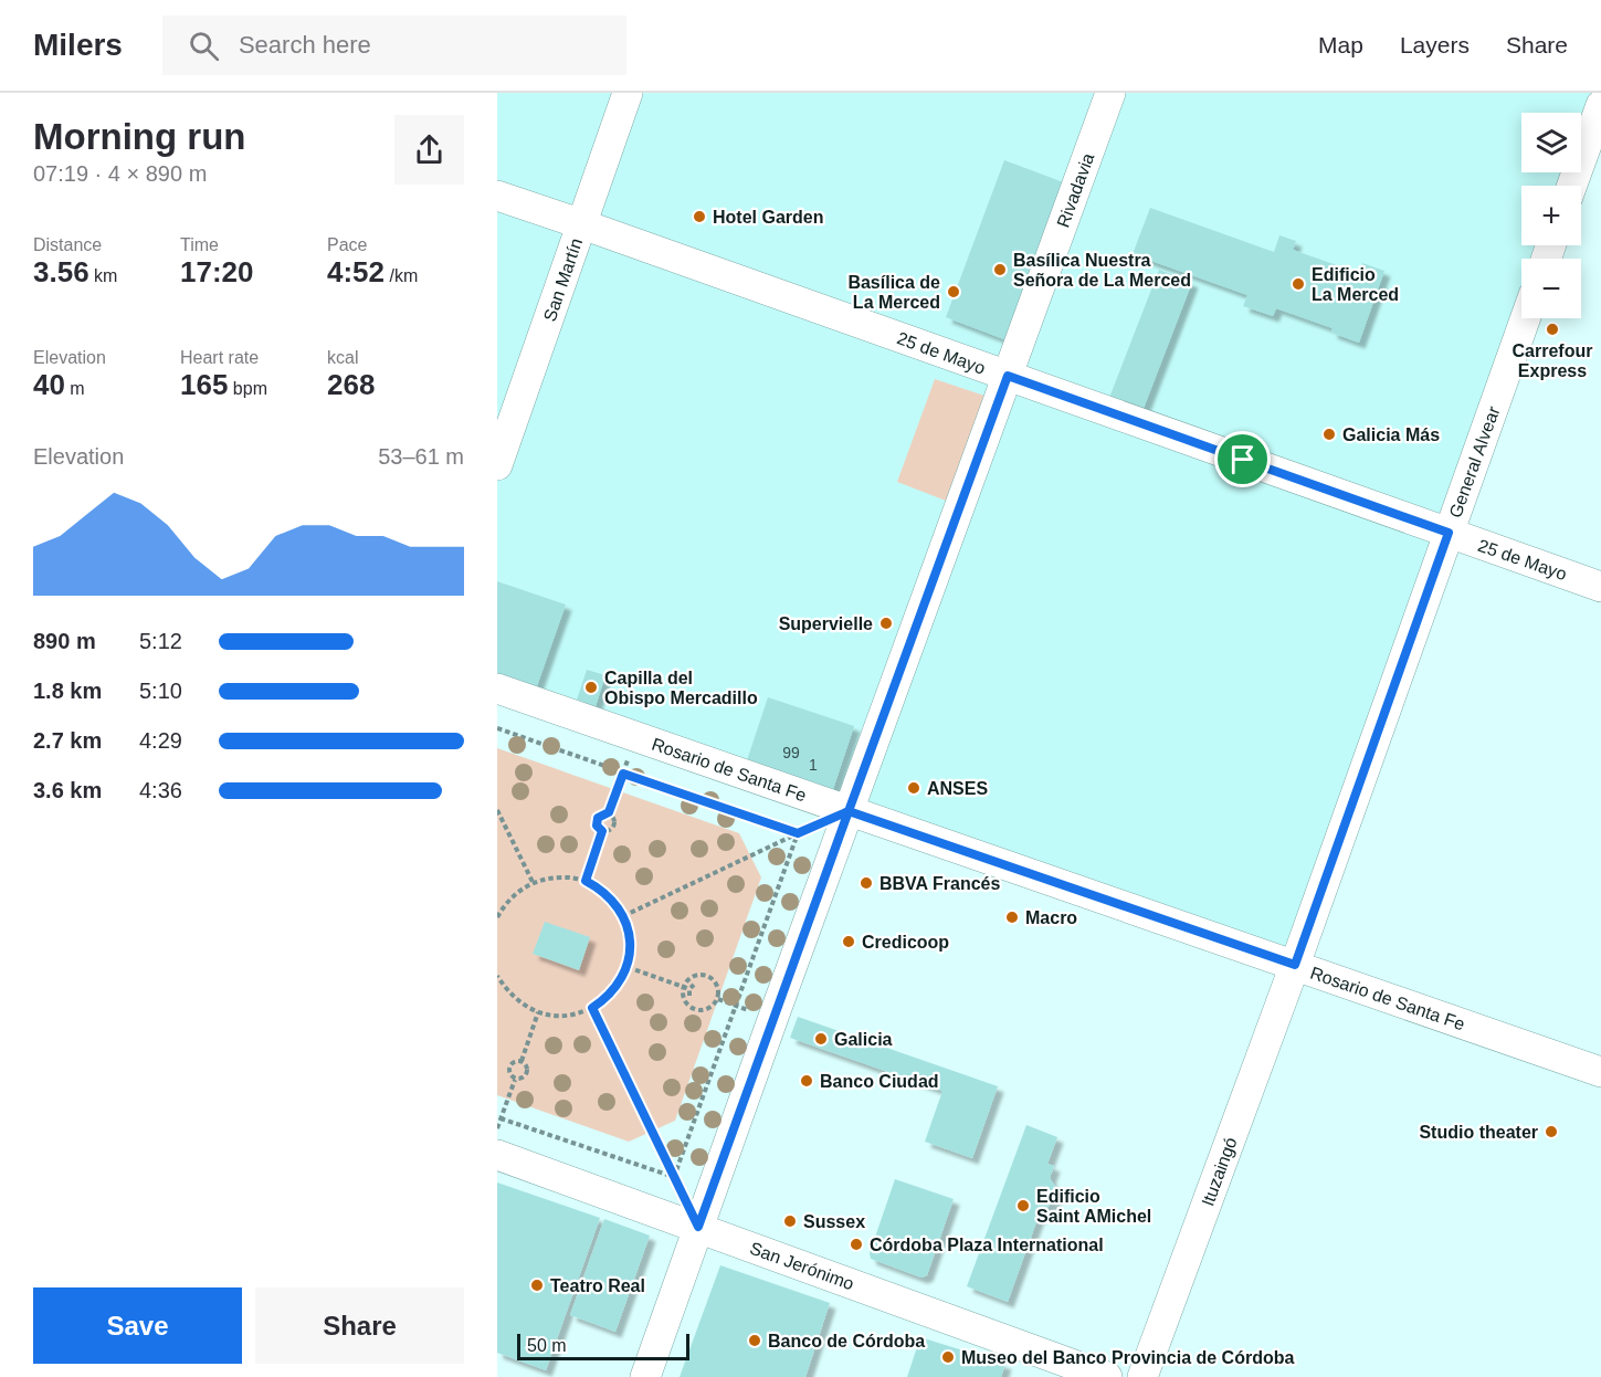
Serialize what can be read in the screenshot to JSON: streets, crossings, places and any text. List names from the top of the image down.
{
  "streets": {
    "street": [
      "Rivadavia",
      "San Martín",
      "25 de Mayo",
      "General Alvear",
      "Rosario de Santa Fe",
      "Ituzaingó",
      "San Jerónimo"
    ]
  },
  "crossings": [
    ["Rivadavia", "25 de Mayo"],
    ["Rivadavia", "Rosario de Santa Fe"],
    ["Rivadavia", "San Jerónimo"],
    ["San Martín", "25 de Mayo"],
    ["25 de Mayo", "General Alvear"],
    ["General Alvear", "Rosario de Santa Fe"],
    ["General Alvear", "Ituzaingó"],
    ["Rosario de Santa Fe", "Ituzaingó"]
  ],
  "places": [
    "Hotel Garden",
    "Basílica Nuestra Señora de La Merced",
    "Edificio La Merced",
    "Basílica de La Merced",
    "Carrefour Express",
    "Galicia Más",
    "Supervielle",
    "Capilla del Obispo Mercadillo",
    "ANSES",
    "BBVA Francés",
    "Macro",
    "Credicoop",
    "Galicia",
    "Banco Ciudad",
    "Studio theater",
    "Edificio Saint AMichel",
    "Sussex",
    "Córdoba Plaza International",
    "Teatro Real",
    "Banco de Córdoba",
    "Museo del Banco Provincia de Córdoba"
  ],
  "house_numbers": ["99", "1"],
  "scale_bar": "50 m",
  "page": {
    "header": "Milers",
    "search": "Search here",
    "nav": ["Map", "Layers", "Share"],
    "heading": ["Morning run", "07:19 · 4 × 890 m"],
    "map_buttons": ["+", "−"],
    "stats": [
      ["Distance", "3.56 km"],
      ["Time", "17:20"],
      ["Pace", "4:52 /km"],
      ["Elevation", "40 m"],
      ["Heart rate", "165 bpm"],
      ["kcal", "268"]
    ],
    "chart": ["Elevation", "53–61 m"],
    "list": [
      {
        "name": "890 m",
        "note": "5:12"
      },
      {
        "name": "1.8 km",
        "note": "5:10"
      },
      {
        "name": "2.7 km",
        "note": "4:29"
      },
      {
        "name": "3.6 km",
        "note": "4:36"
      }
    ],
    "buttons": ["Save", "Share"],
    "scale": "50 m"
  }
}
